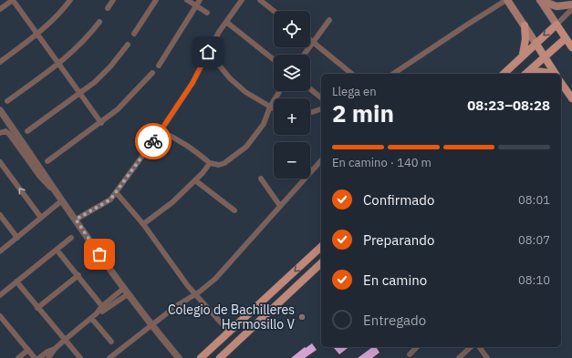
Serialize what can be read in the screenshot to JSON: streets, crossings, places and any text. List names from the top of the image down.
{
  "places": ["Colegio de Bachilleres Hermosillo V"],
  "page": {
    "map_buttons": ["+", "−"],
    "heading": ["2 min", "Llega en", "08:23–08:28"],
    "bar": "En camino · 140 m",
    "list": [
      ["Confirmado", "08:01"],
      ["Preparando", "08:07"],
      ["En camino", "08:10"],
      "Entregado"
    ]
  }
}
